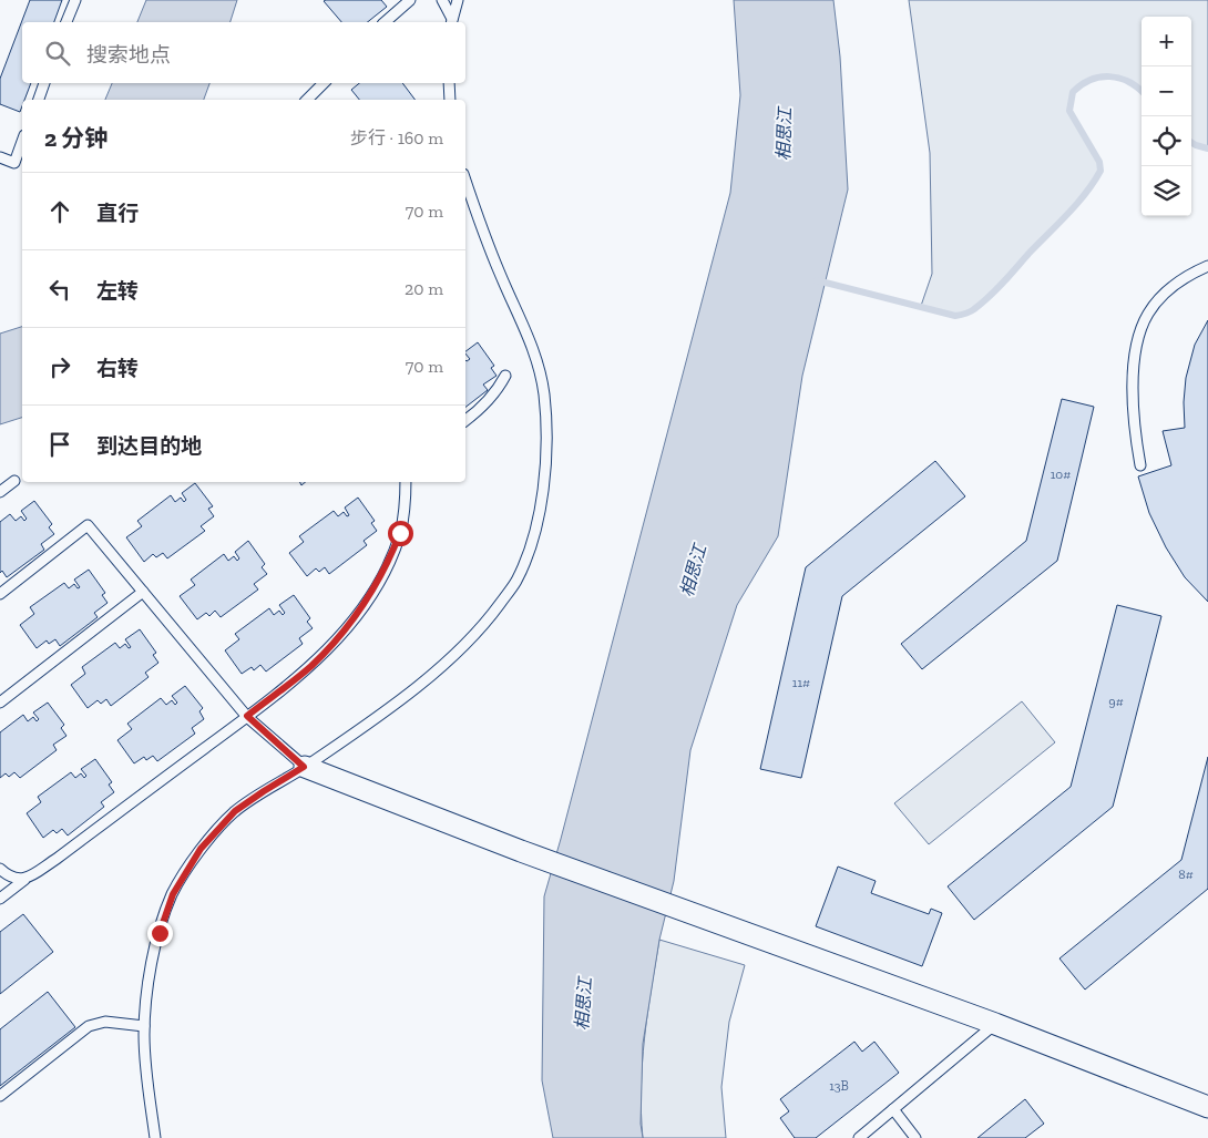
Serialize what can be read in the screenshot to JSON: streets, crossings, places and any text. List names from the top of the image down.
{
  "water": ["相思江"],
  "house_numbers": [
    "10#",
    "11#",
    "9#",
    "8#",
    "13B"
  ],
  "page": {
    "map_buttons": ["+", "−"],
    "search": "搜索地点",
    "heading": ["2 分钟", "步行 · 160 m"],
    "list": [
      ["直行", "70 m"],
      ["左转", "20 m"],
      ["右转", "70 m"],
      "到达目的地"
    ]
  }
}
